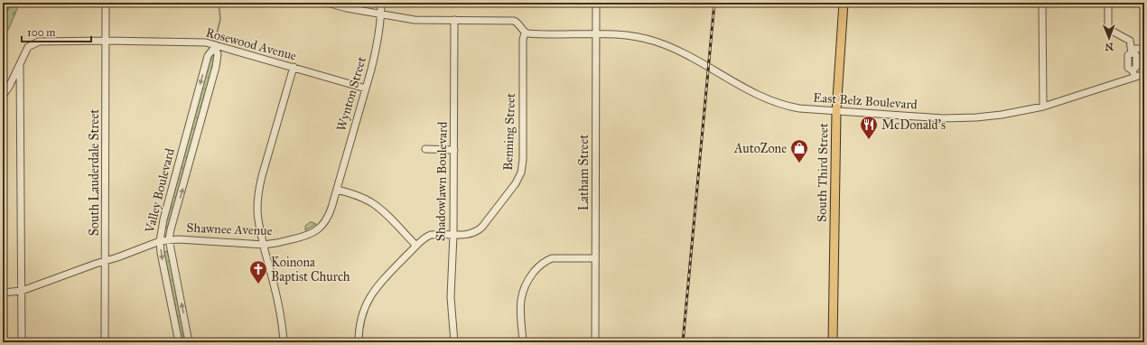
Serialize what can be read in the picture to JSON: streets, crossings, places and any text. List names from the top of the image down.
{
  "streets": {
    "main road": ["South Third Street"],
    "street": [
      "Rosewood Avenue",
      "Wynton Street",
      "East Belz Boulevard",
      "Benning Street",
      "South Lauderdale Street",
      "Latham Street",
      "Shadowlawn Boulevard",
      "Valley Boulevard",
      "Shawnee Avenue"
    ]
  },
  "crossings": [
    ["Rosewood Avenue", "Wynton Street"],
    ["Rosewood Avenue", "South Lauderdale Street"],
    ["Rosewood Avenue", "Valley Boulevard"],
    ["Wynton Street", "Shawnee Avenue"],
    ["East Belz Boulevard", "Benning Street"],
    ["East Belz Boulevard", "Latham Street"],
    ["East Belz Boulevard", "South Third Street"],
    ["Benning Street", "Shadowlawn Boulevard"],
    ["South Lauderdale Street", "Shawnee Avenue"],
    ["Valley Boulevard", "Shawnee Avenue"]
  ],
  "places": {
    "restaurant": ["McDonald's"],
    "shop": ["AutoZone"],
    "church": ["Koinona Baptist Church"]
  },
  "scale_bar": "100 m",
  "north": "bottom"
}
